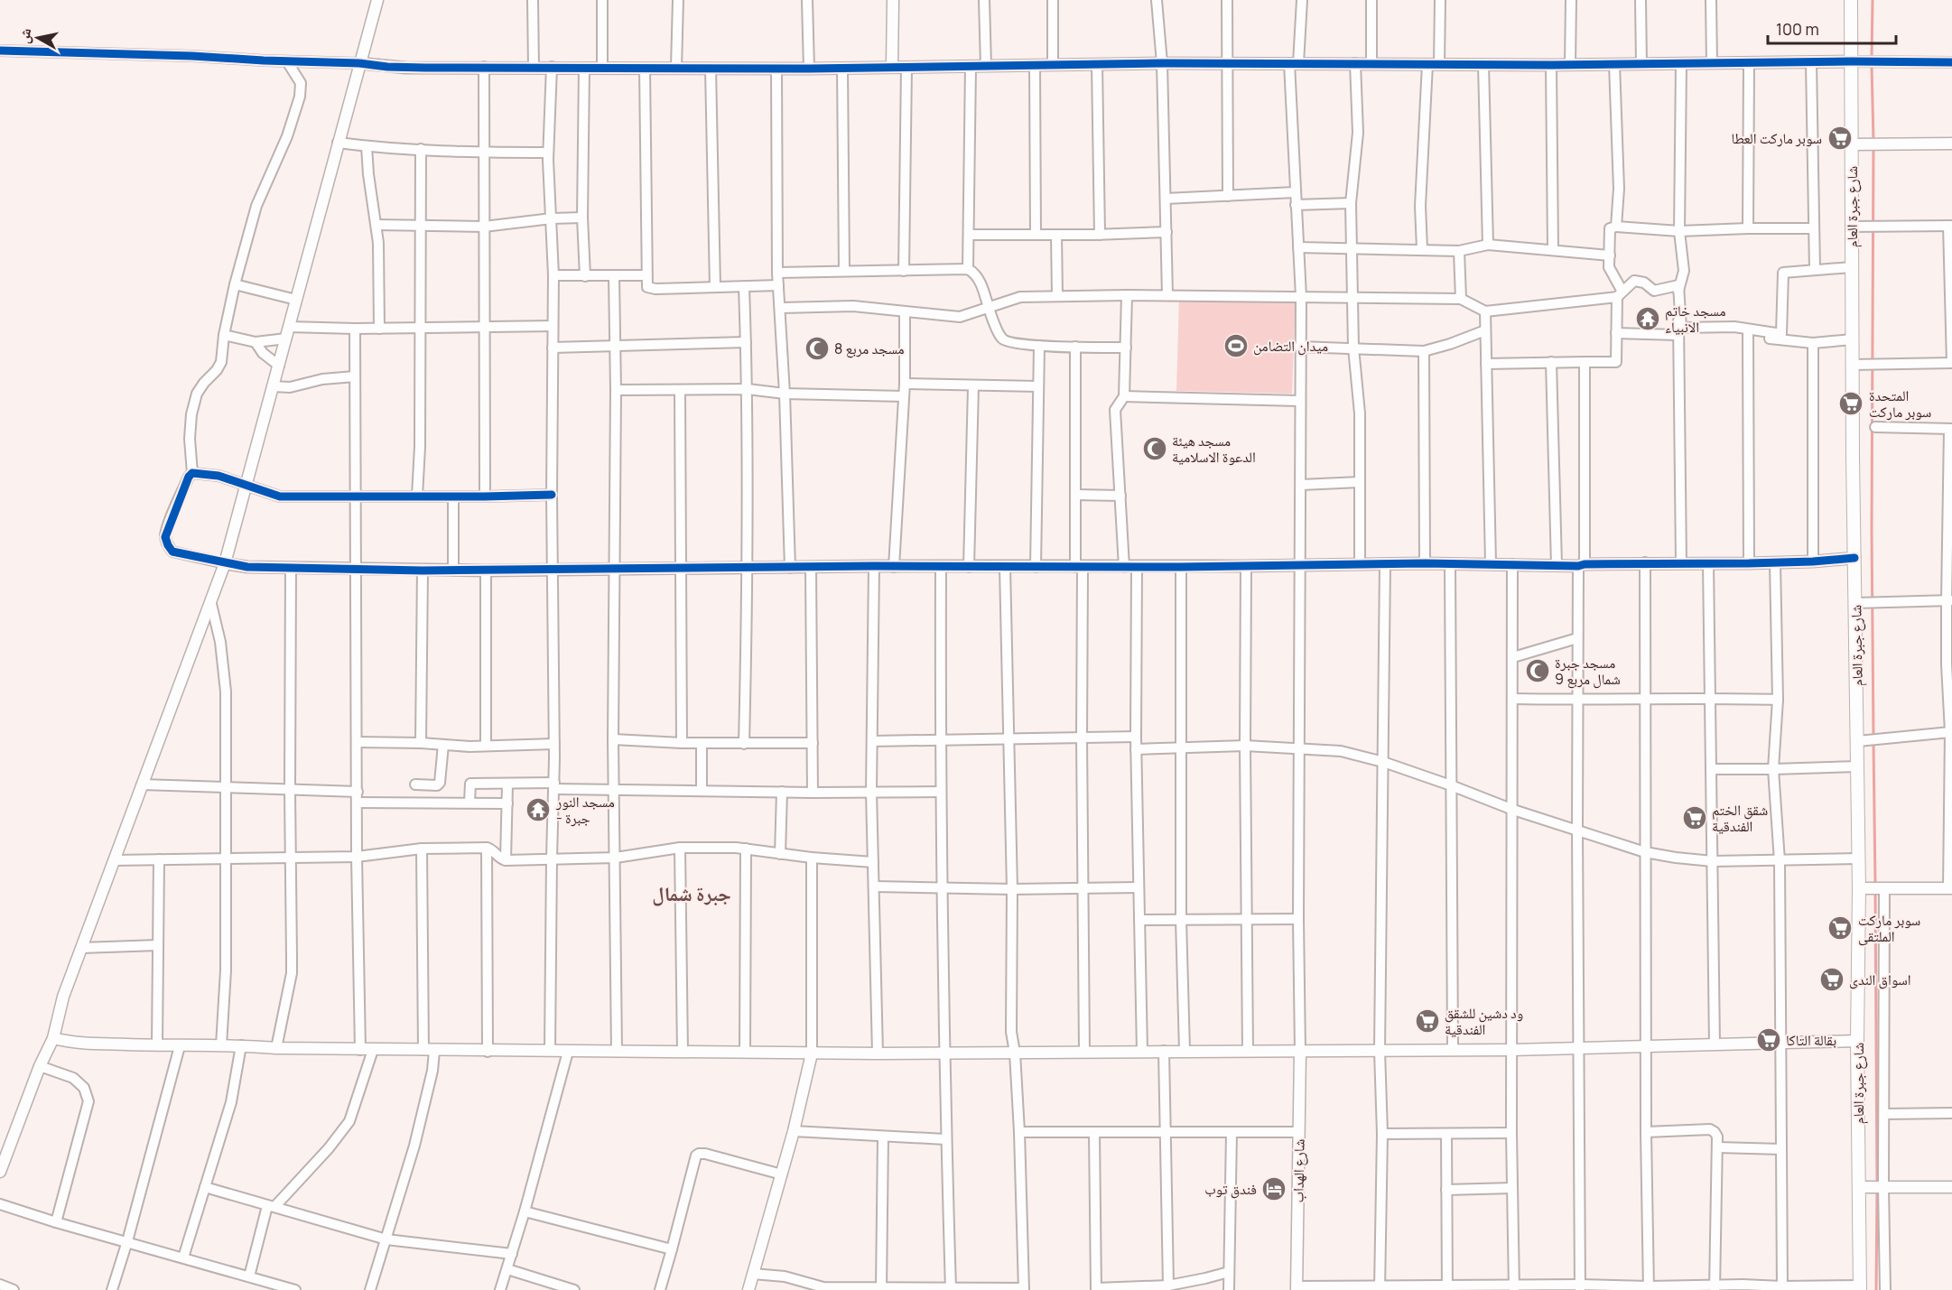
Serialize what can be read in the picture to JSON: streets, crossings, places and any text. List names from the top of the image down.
{
  "streets": {
    "main road": ["شارع جبرة العام"],
    "street": ["شارع الهداب"]
  },
  "districts": ["جبرة شمال"],
  "places": {
    "supermarket": [
      "سوبر ماركت العطا",
      "المتحدة سوبر ماركت",
      "شقق الختم الفندقية",
      "سوبر ماركت الملتقى",
      "اسواق الندى",
      "ود دشين للشقق الفندقية",
      "بقالة التاكا"
    ],
    "temple": ["مسجد خاتم الانبياء", "مسجد النور - جبرة"],
    "sports": ["ميدان التضامن"],
    "mosque": ["مسجد مربع 8", "مسجد هيئة الدعوة الاسلامية", "مسجد جبرة شمال مربع 9"],
    "hotel": ["فندق توب"]
  },
  "scale_bar": "100 m",
  "north": "left"
}
